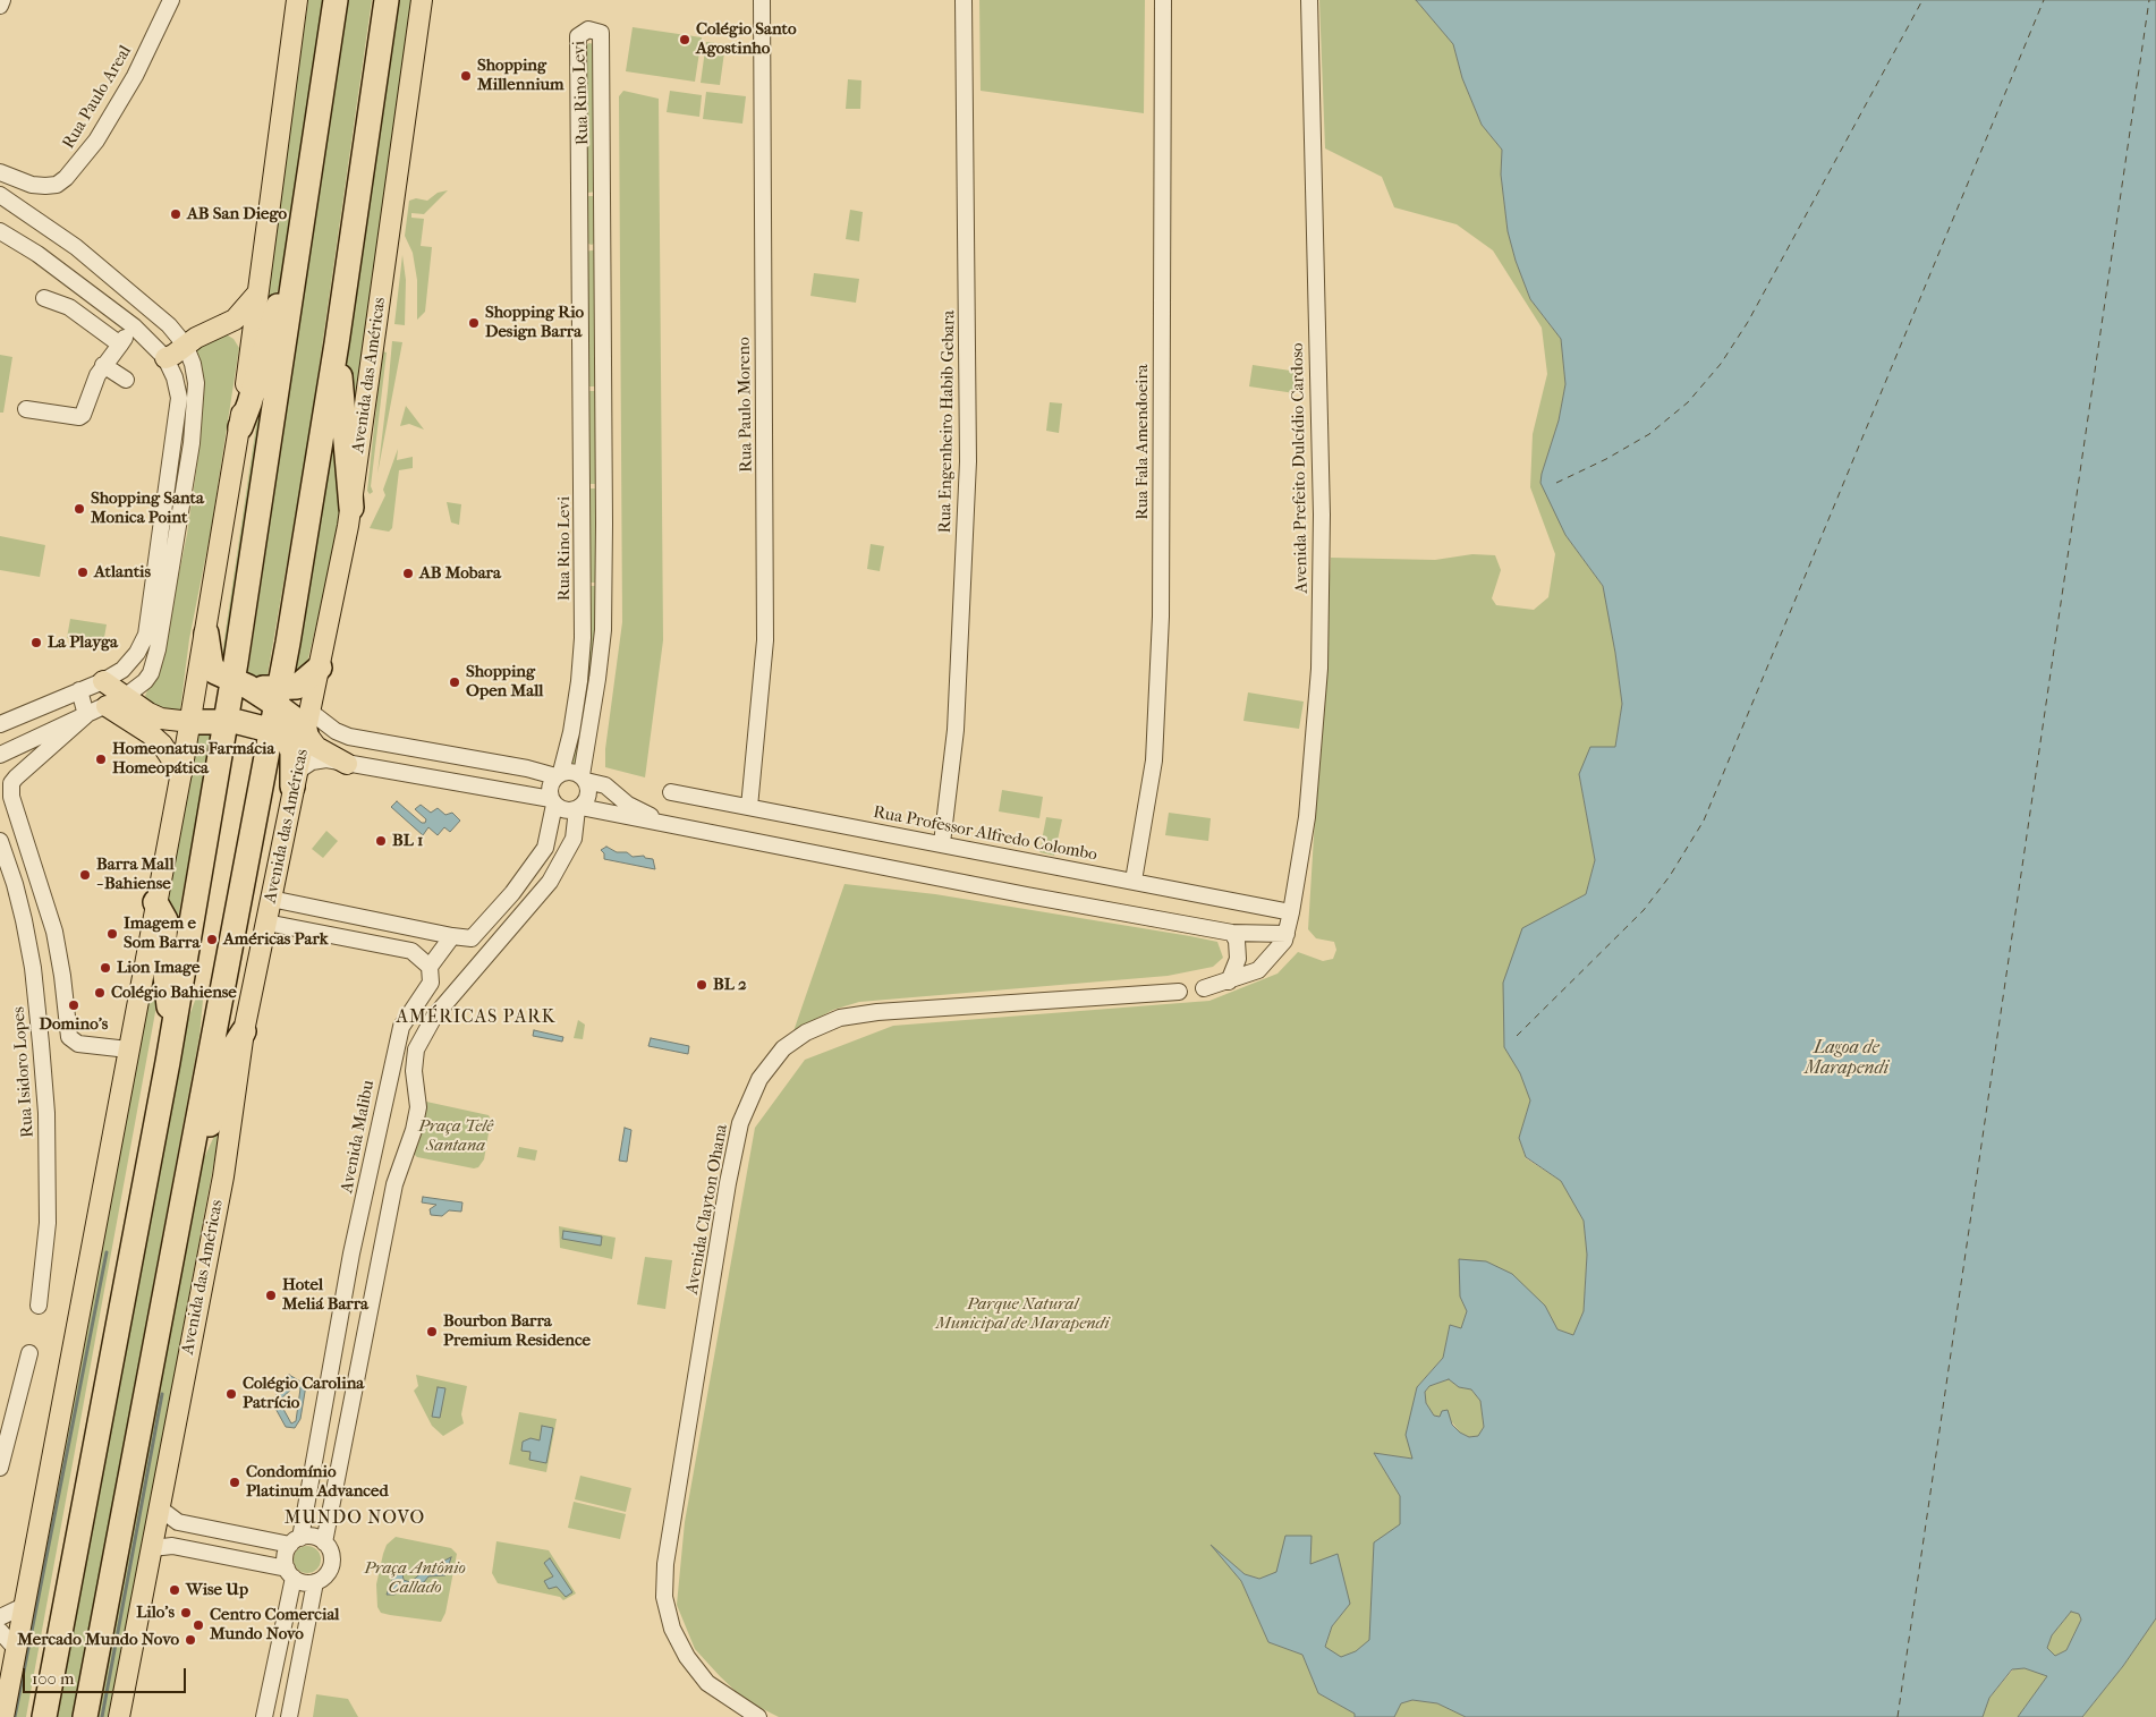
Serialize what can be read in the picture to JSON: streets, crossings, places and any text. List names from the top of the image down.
{
  "streets": {
    "highway": ["Avenida das Américas"],
    "street": [
      "Rua Rino Levi",
      "Rua Paulo Areal",
      "Rua Paulo Moreno",
      "Rua Engenheiro Habib Gebara",
      "Rua Fala Amendoeira",
      "Avenida Prefeito Dulcídio Cardoso",
      "Rua Professor Alfredo Colombo",
      "Rua Isidoro Lopes",
      "Avenida Malibu",
      "Avenida Clayton Ohana"
    ]
  },
  "crossings": [
    ["Rua Paulo Moreno", "Rua Professor Alfredo Colombo"],
    ["Rua Engenheiro Habib Gebara", "Rua Professor Alfredo Colombo"],
    ["Rua Fala Amendoeira", "Rua Professor Alfredo Colombo"],
    ["Avenida Prefeito Dulcídio Cardoso", "Rua Professor Alfredo Colombo"]
  ],
  "districts": ["AMÉRICAS PARK", "MUNDO NOVO"],
  "water": ["Lagoa de Marapendi"],
  "parks": ["Praça Telê Santana", "Parque Natural Municipal de Marapendi", "Praça Antônio Callado"],
  "places": [
    "Colégio Santo Agostinho",
    "Shopping Millennium",
    "AB San Diego",
    "Shopping Rio Design Barra",
    "Shopping Santa Monica Point",
    "Atlantis",
    "AB Mobara",
    "La Playga",
    "Shopping Open Mall",
    "Homeonatus Farmácia Homeopática",
    "BL 1",
    "Barra Mall - Bahiense",
    "Imagem e Som Barra",
    "Américas Park",
    "Lion Image",
    "BL 2",
    "Colégio Bahiense",
    "Domino's",
    "Hotel Meliá Barra",
    "Bourbon Barra Premium Residence",
    "Colégio Carolina Patrício",
    "Condomínio Platinum Advanced",
    "Wise Up",
    "Lilo's",
    "Centro Comercial Mundo Novo",
    "Mercado Mundo Novo"
  ],
  "scale_bar": "100 m"
}
